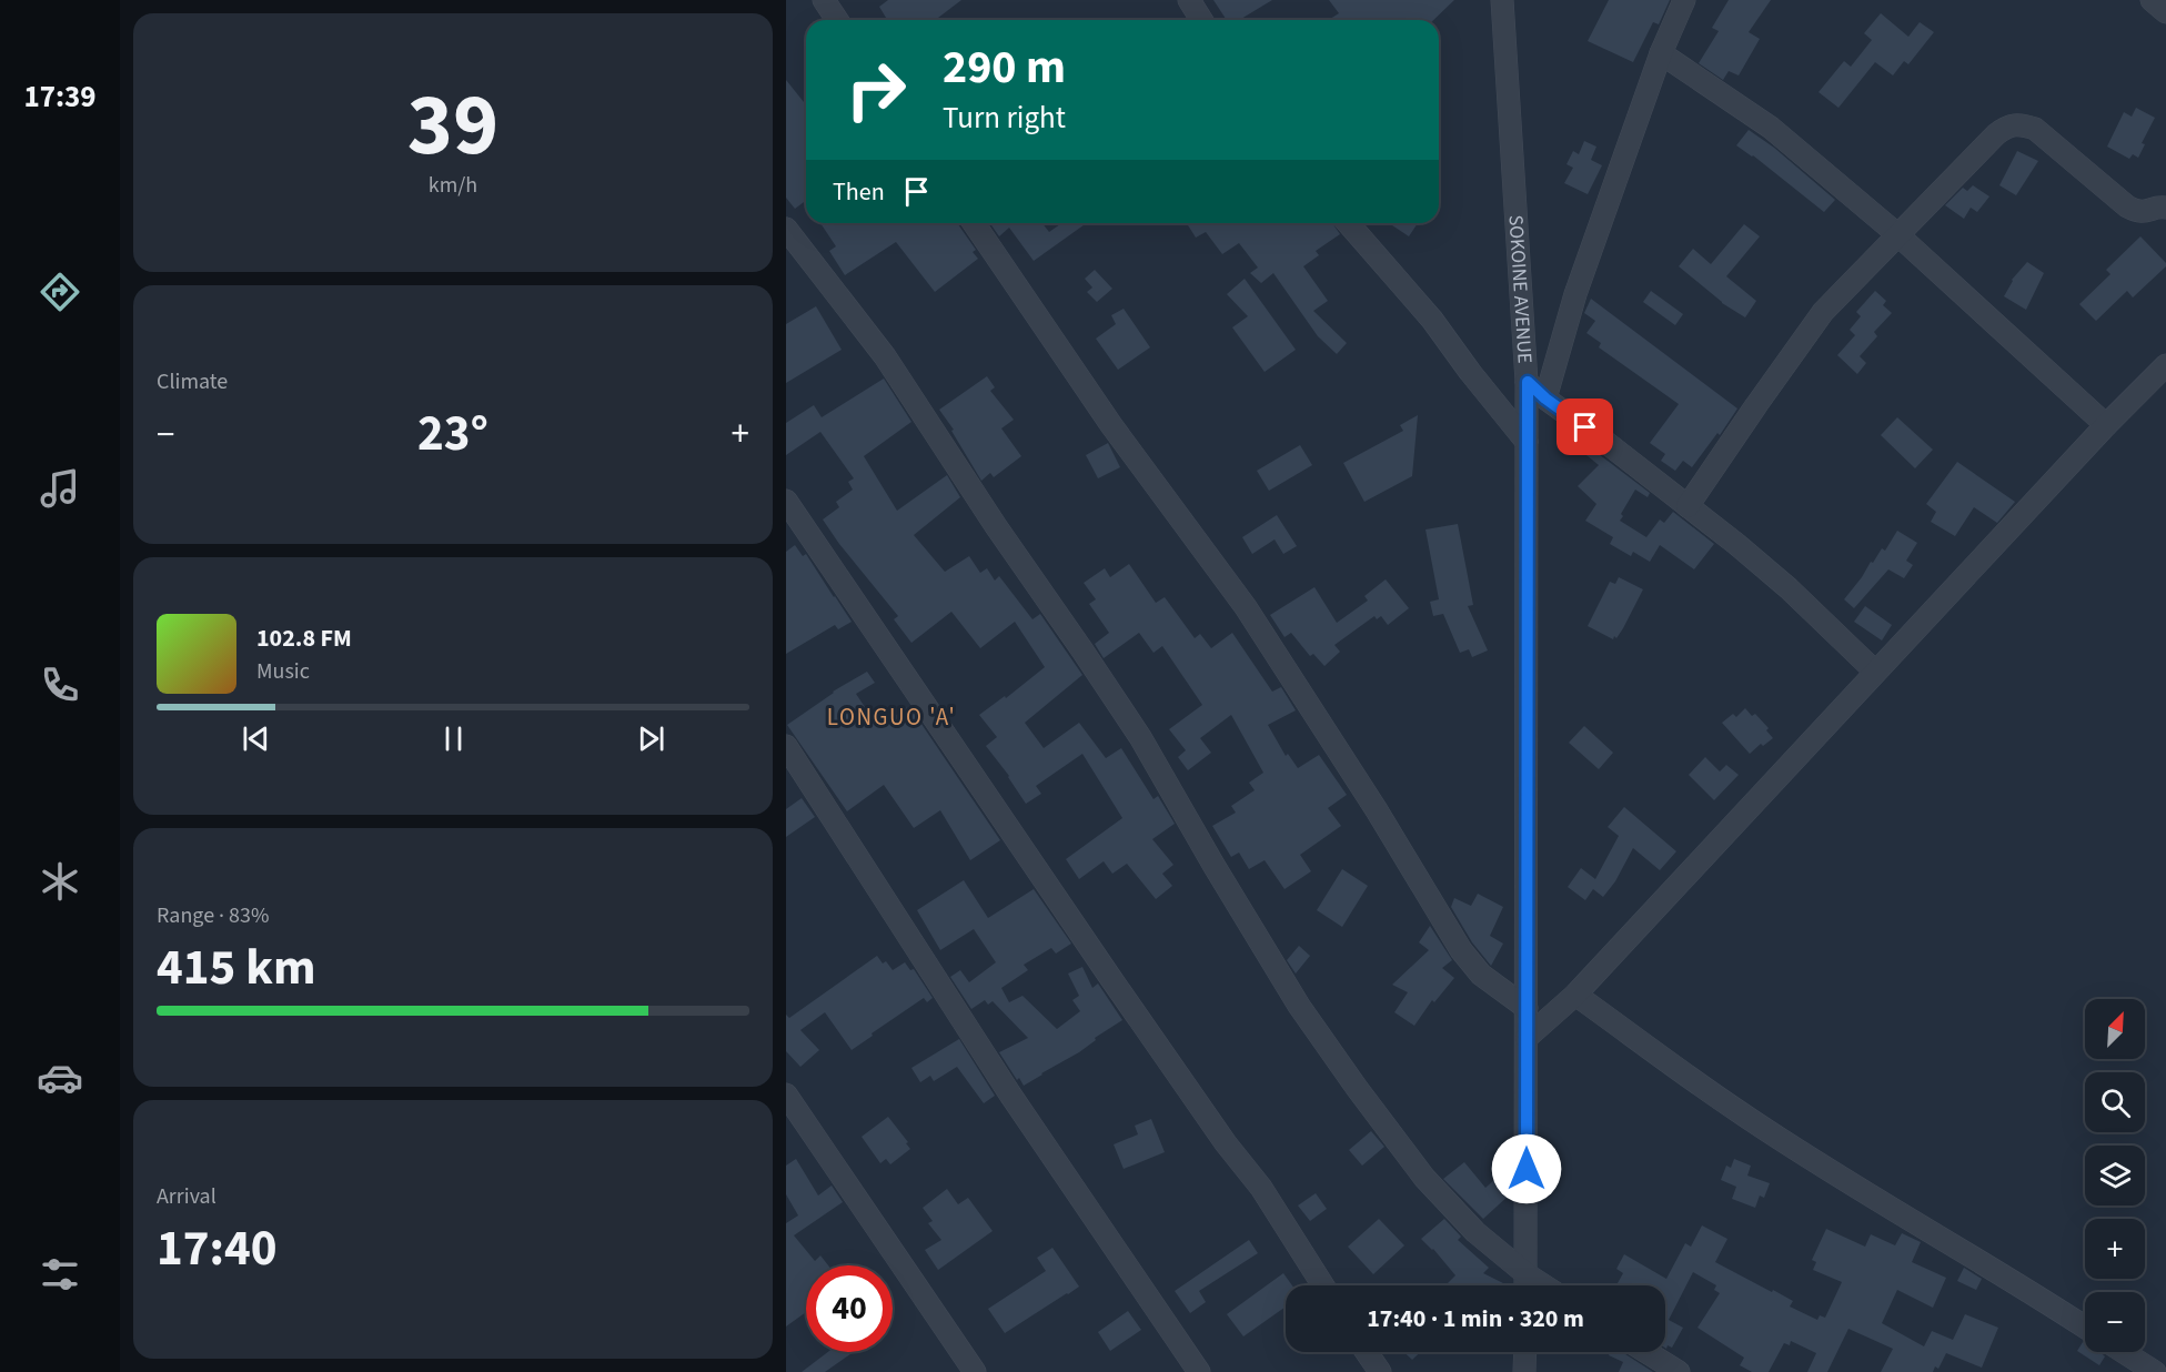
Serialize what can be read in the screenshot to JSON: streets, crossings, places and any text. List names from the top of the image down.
{
  "streets": {
    "street": ["SOKOINE AVENUE"]
  },
  "districts": ["LONGUO 'A'"],
  "north": "top right",
  "page": {
    "tabs": "17:39",
    "tile": [
      ["39", "km/h"],
      "Climate",
      ["Range · 83%", "415 km"],
      ["Arrival", "17:40"]
    ],
    "turn": ["290 m", "Turn right"],
    "then": "Then",
    "heat": ["−", "23°", "+"],
    "song": ["102.8 FM", "Music"],
    "map_buttons": ["+", "−"],
    "limit": "40",
    "trip": "17:40 · 1 min · 320 m"
  }
}
